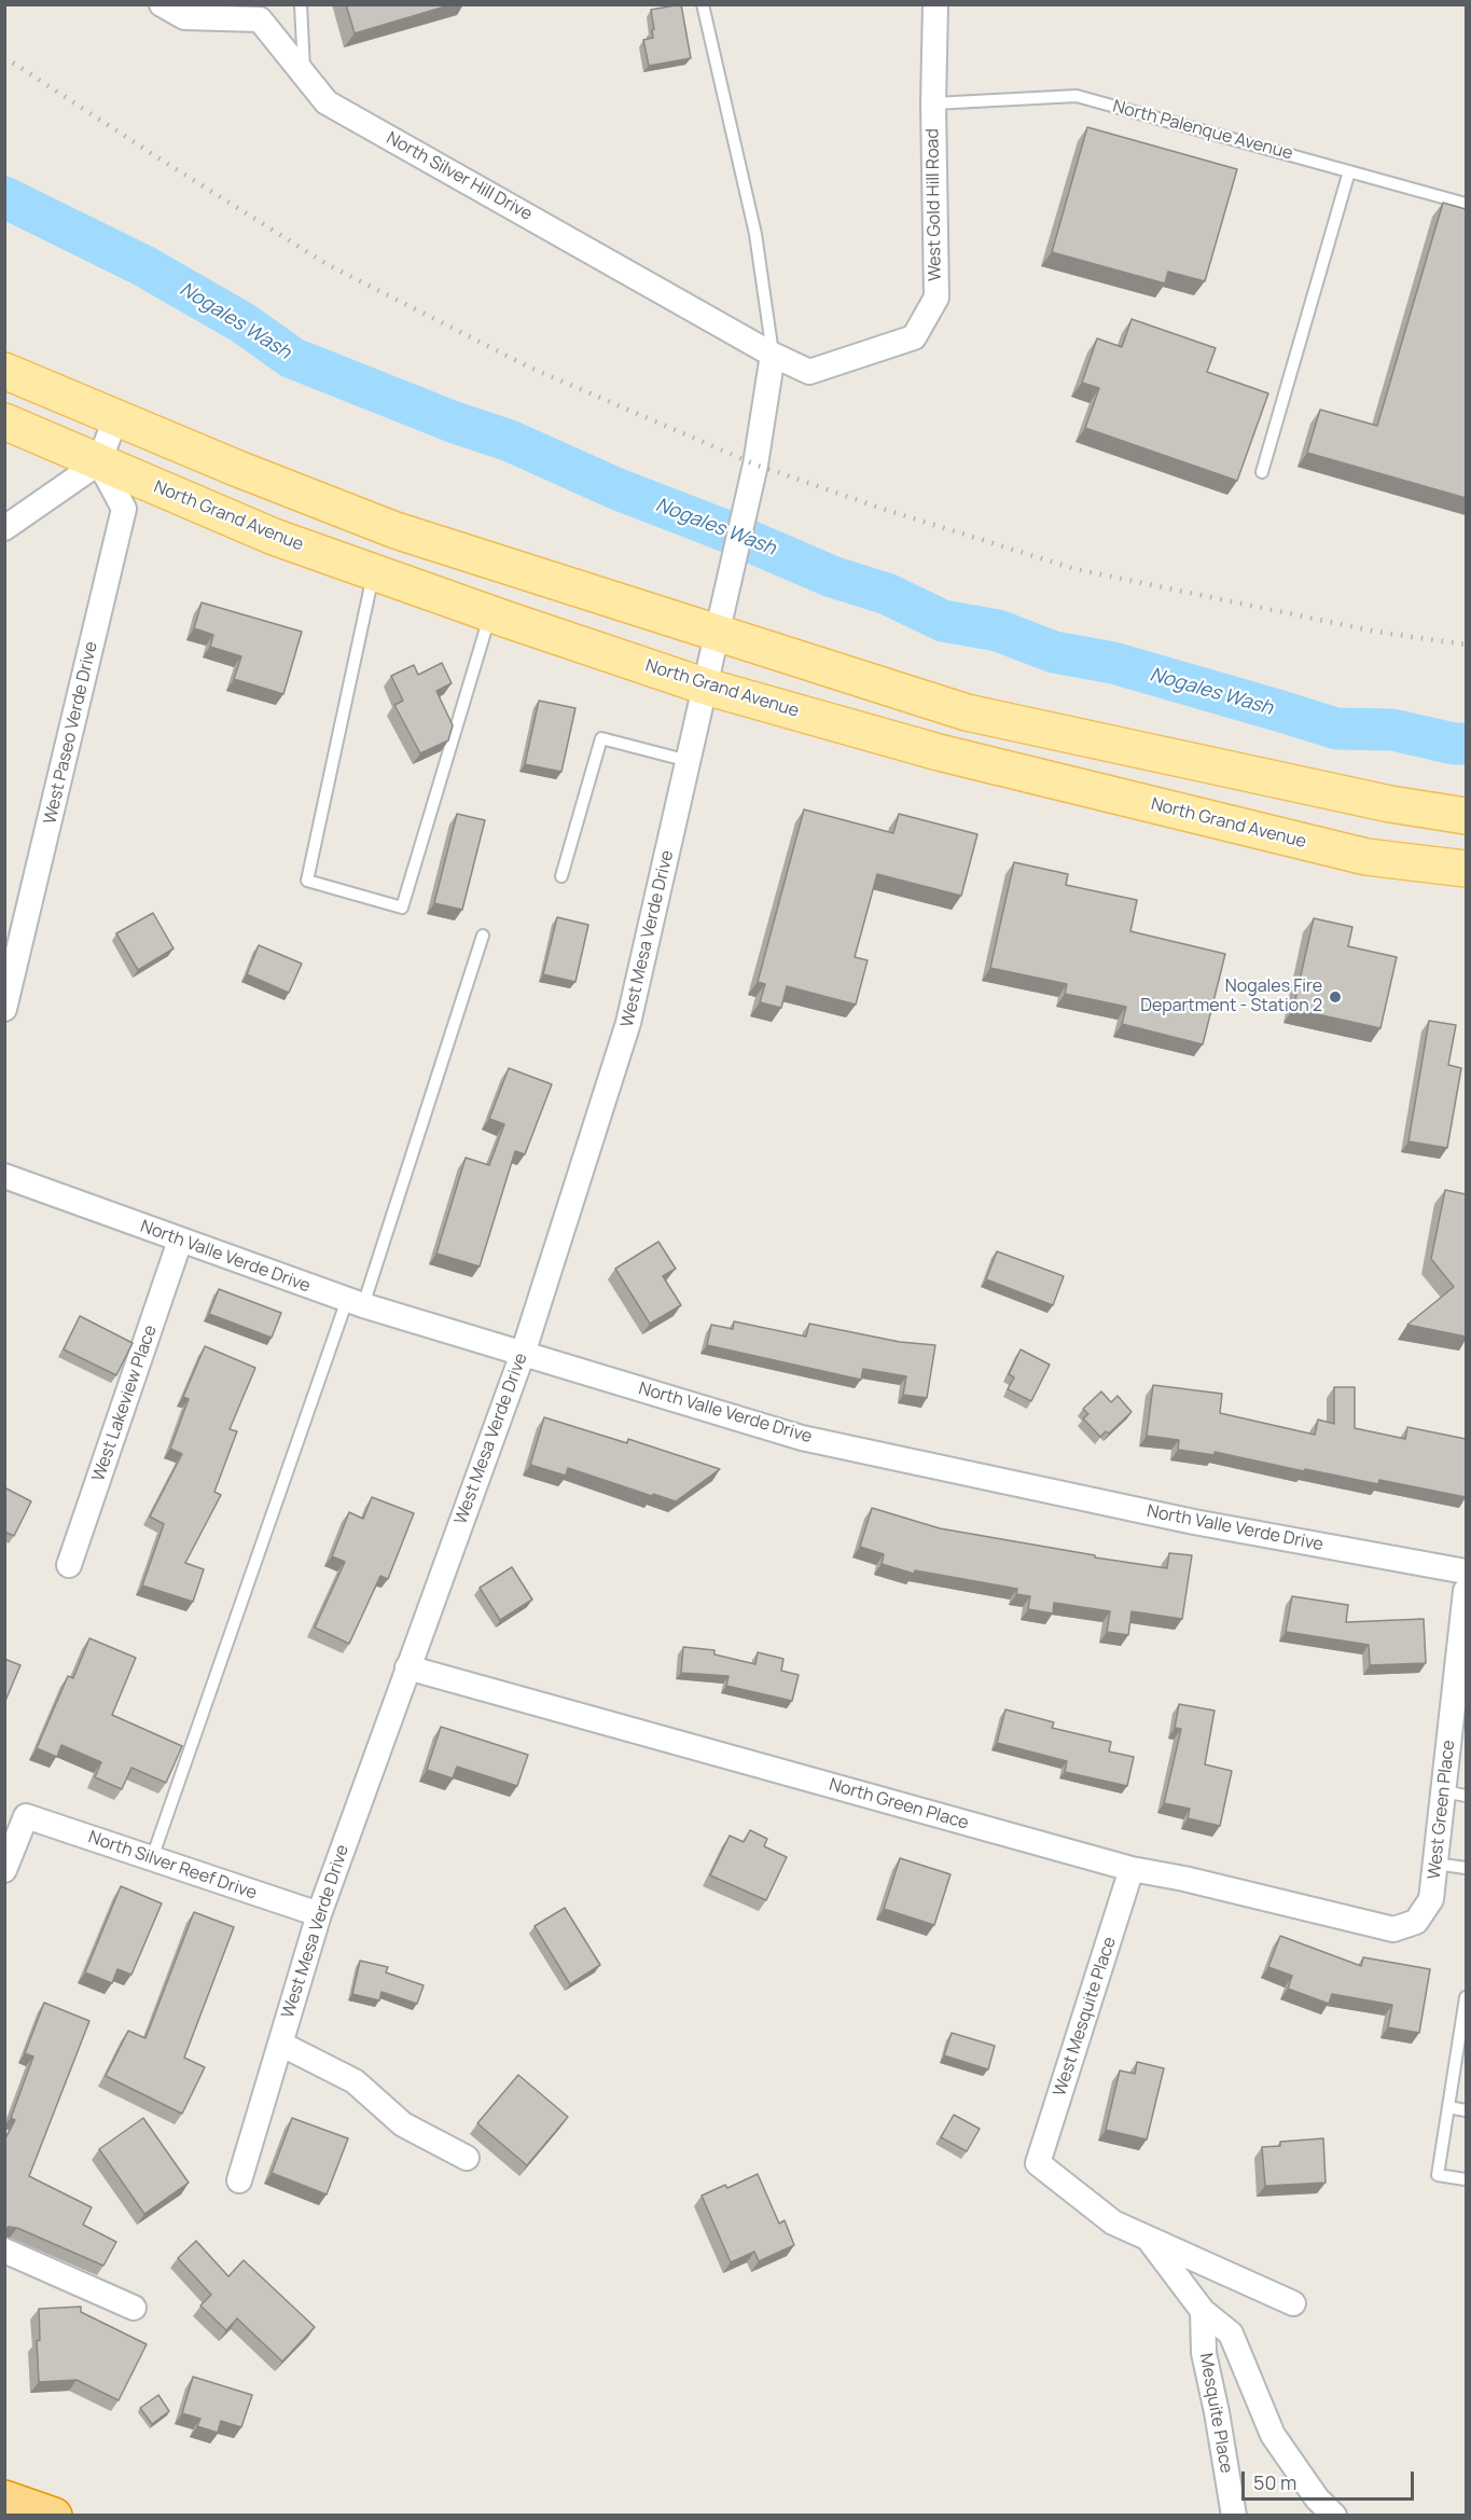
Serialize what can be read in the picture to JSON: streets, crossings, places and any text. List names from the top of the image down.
{
  "streets": {
    "main road": ["North Grand Avenue"],
    "street": [
      "North Silver Hill Drive",
      "West Gold Hill Road",
      "West Paseo Verde Drive",
      "West Mesa Verde Drive",
      "North Valle Verde Drive",
      "West Lakeview Place",
      "North Green Place",
      "West Green Place",
      "North Silver Reef Drive",
      "West Mesquite Place",
      "Mesquite Place"
    ],
    "lane": ["North Palenque Avenue"]
  },
  "crossings": [
    ["North Palenque Avenue", "West Gold Hill Road"],
    ["North Silver Hill Drive", "West Gold Hill Road"],
    ["North Grand Avenue", "West Paseo Verde Drive"],
    ["North Grand Avenue", "West Mesa Verde Drive"],
    ["West Mesa Verde Drive", "North Valle Verde Drive"],
    ["West Mesa Verde Drive", "North Green Place"],
    ["West Mesa Verde Drive", "North Silver Reef Drive"],
    ["North Valle Verde Drive", "West Lakeview Place"],
    ["North Green Place", "West Green Place"],
    ["North Green Place", "West Mesquite Place"],
    ["West Mesquite Place", "Mesquite Place"]
  ],
  "water": ["Nogales Wash"],
  "places": ["Nogales Fire Department - Station 2"],
  "scale_bar": "50 m"
}
